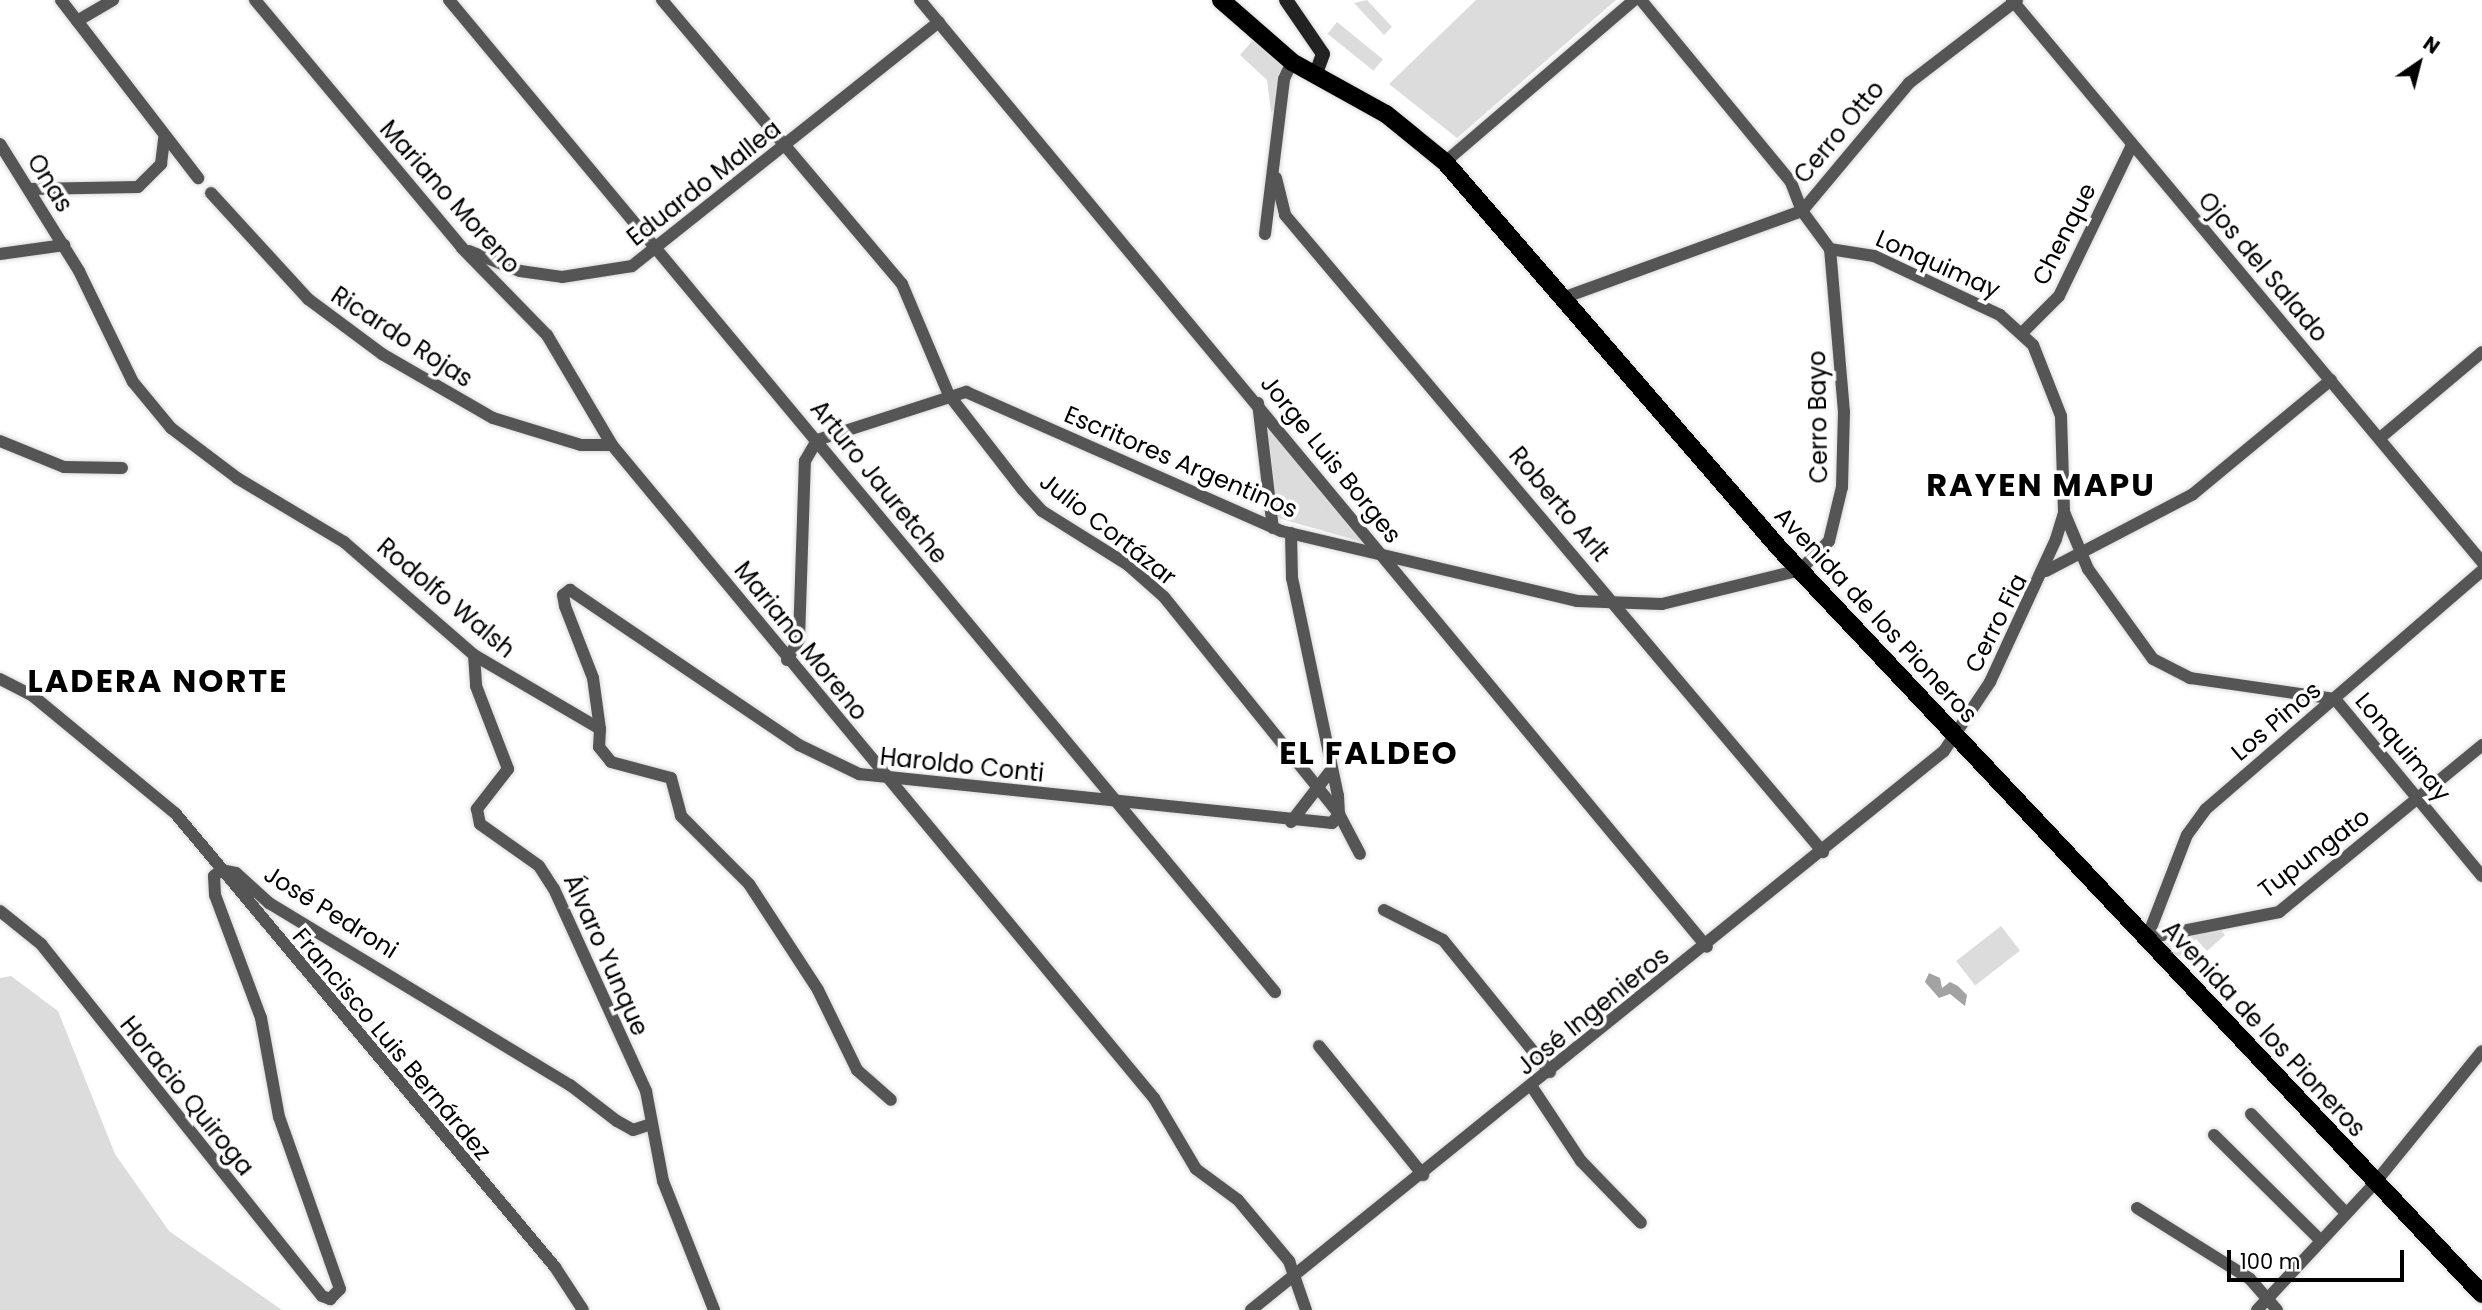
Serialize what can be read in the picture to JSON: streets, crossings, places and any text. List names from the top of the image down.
{
  "streets": {
    "main road": ["Avenida de los Pioneros"],
    "street": [
      "Cerro Otto",
      "Onas",
      "Eduardo Mallea",
      "Mariano Moreno",
      "Chenque",
      "Lonquimay",
      "Ojos del Salado",
      "Ricardo Rojas",
      "Cerro Bayo",
      "Jorge Luis Borges",
      "Escritores Argentinos",
      "Arturo Jauretche",
      "Roberto Arlt",
      "Julio Cortázar",
      "Rodolfo Walsh",
      "Cerro Fia",
      "Los Pinos",
      "Haroldo Conti",
      "Tupungato",
      "José Pedroni",
      "Álvaro Yunque",
      "José Ingenieros",
      "Francisco Luis Bernárdez",
      "Horacio Quiroga"
    ]
  },
  "crossings": [
    ["Cerro Otto", "Ojos del Salado"],
    ["Cerro Otto", "Avenida de los Pioneros"],
    ["Onas", "Rodolfo Walsh"],
    ["Eduardo Mallea", "Mariano Moreno"],
    ["Eduardo Mallea", "Jorge Luis Borges"],
    ["Eduardo Mallea", "Arturo Jauretche"],
    ["Eduardo Mallea", "Julio Cortázar"],
    ["Mariano Moreno", "Ricardo Rojas"],
    ["Mariano Moreno", "Haroldo Conti"],
    ["Mariano Moreno", "José Ingenieros"],
    ["Chenque", "Lonquimay"],
    ["Chenque", "Ojos del Salado"],
    ["Lonquimay", "Cerro Bayo"],
    ["Lonquimay", "Cerro Fia"],
    ["Lonquimay", "Los Pinos"],
    ["Lonquimay", "Tupungato"],
    ["Ojos del Salado", "Cerro Fia"],
    ["Cerro Bayo", "Escritores Argentinos"],
    ["Cerro Bayo", "Avenida de los Pioneros"],
    ["Jorge Luis Borges", "Escritores Argentinos"],
    ["Jorge Luis Borges", "José Ingenieros"],
    ["Escritores Argentinos", "Arturo Jauretche"],
    ["Escritores Argentinos", "Roberto Arlt"],
    ["Escritores Argentinos", "Julio Cortázar"],
    ["Escritores Argentinos", "Avenida de los Pioneros"],
    ["Arturo Jauretche", "Haroldo Conti"],
    ["Roberto Arlt", "José Ingenieros"],
    ["Julio Cortázar", "Haroldo Conti"],
    ["Rodolfo Walsh", "Haroldo Conti"],
    ["Rodolfo Walsh", "Álvaro Yunque"],
    ["Avenida de los Pioneros", "Cerro Fia"],
    ["Avenida de los Pioneros", "Los Pinos"],
    ["Avenida de los Pioneros", "Tupungato"],
    ["Avenida de los Pioneros", "José Ingenieros"],
    ["Cerro Fia", "José Ingenieros"],
    ["Los Pinos", "Tupungato"],
    ["José Pedroni", "Álvaro Yunque"],
    ["José Pedroni", "Francisco Luis Bernárdez"],
    ["José Pedroni", "Horacio Quiroga"],
    ["Francisco Luis Bernárdez", "Horacio Quiroga"]
  ],
  "districts": ["RAYEN MAPU", "LADERA NORTE", "EL FALDEO"],
  "scale_bar": "100 m",
  "north": "top right"
}
